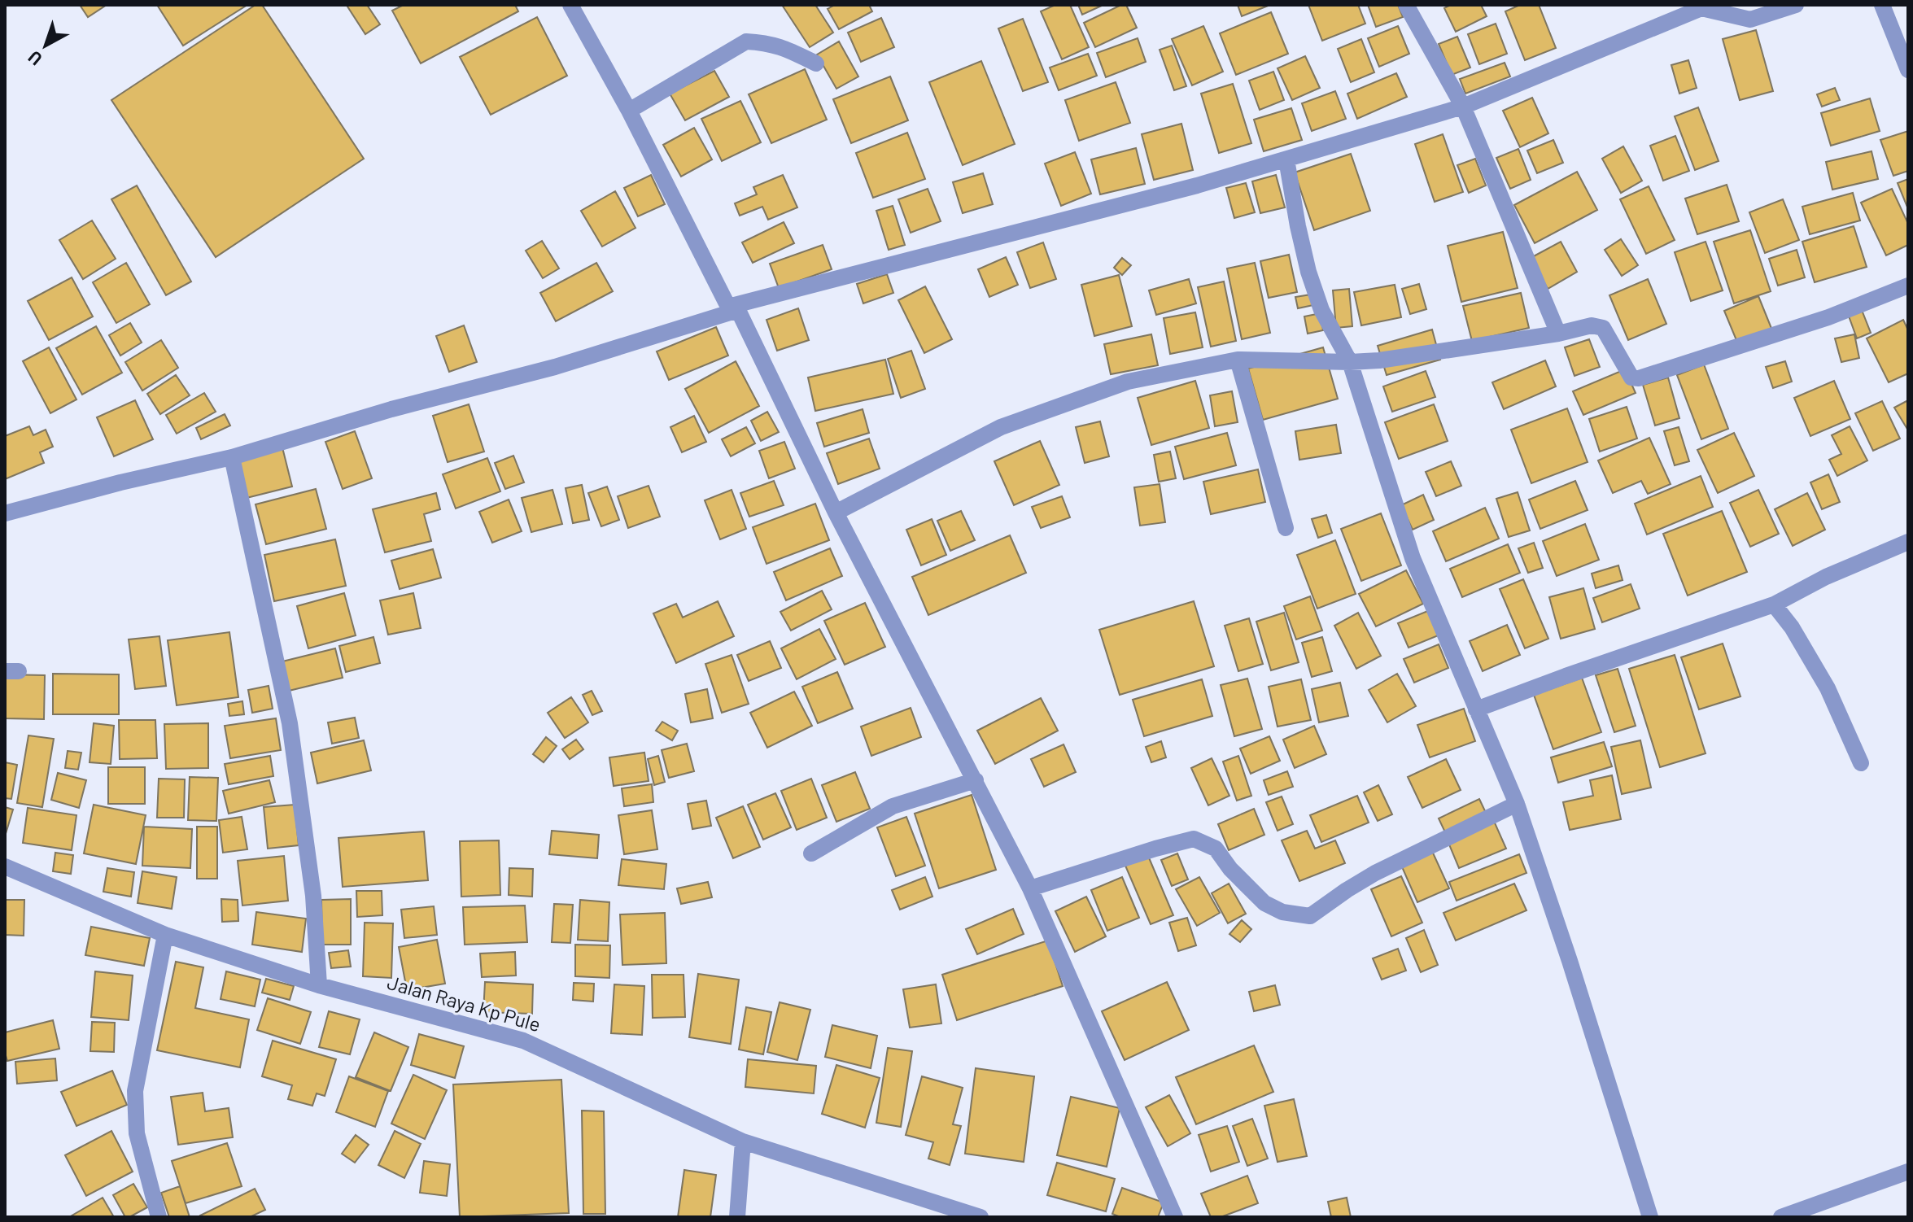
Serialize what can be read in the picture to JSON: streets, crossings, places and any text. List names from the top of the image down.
{
  "streets": {
    "street": ["Jalan Raya Kp Pule"]
  },
  "north": "bottom left"
}
